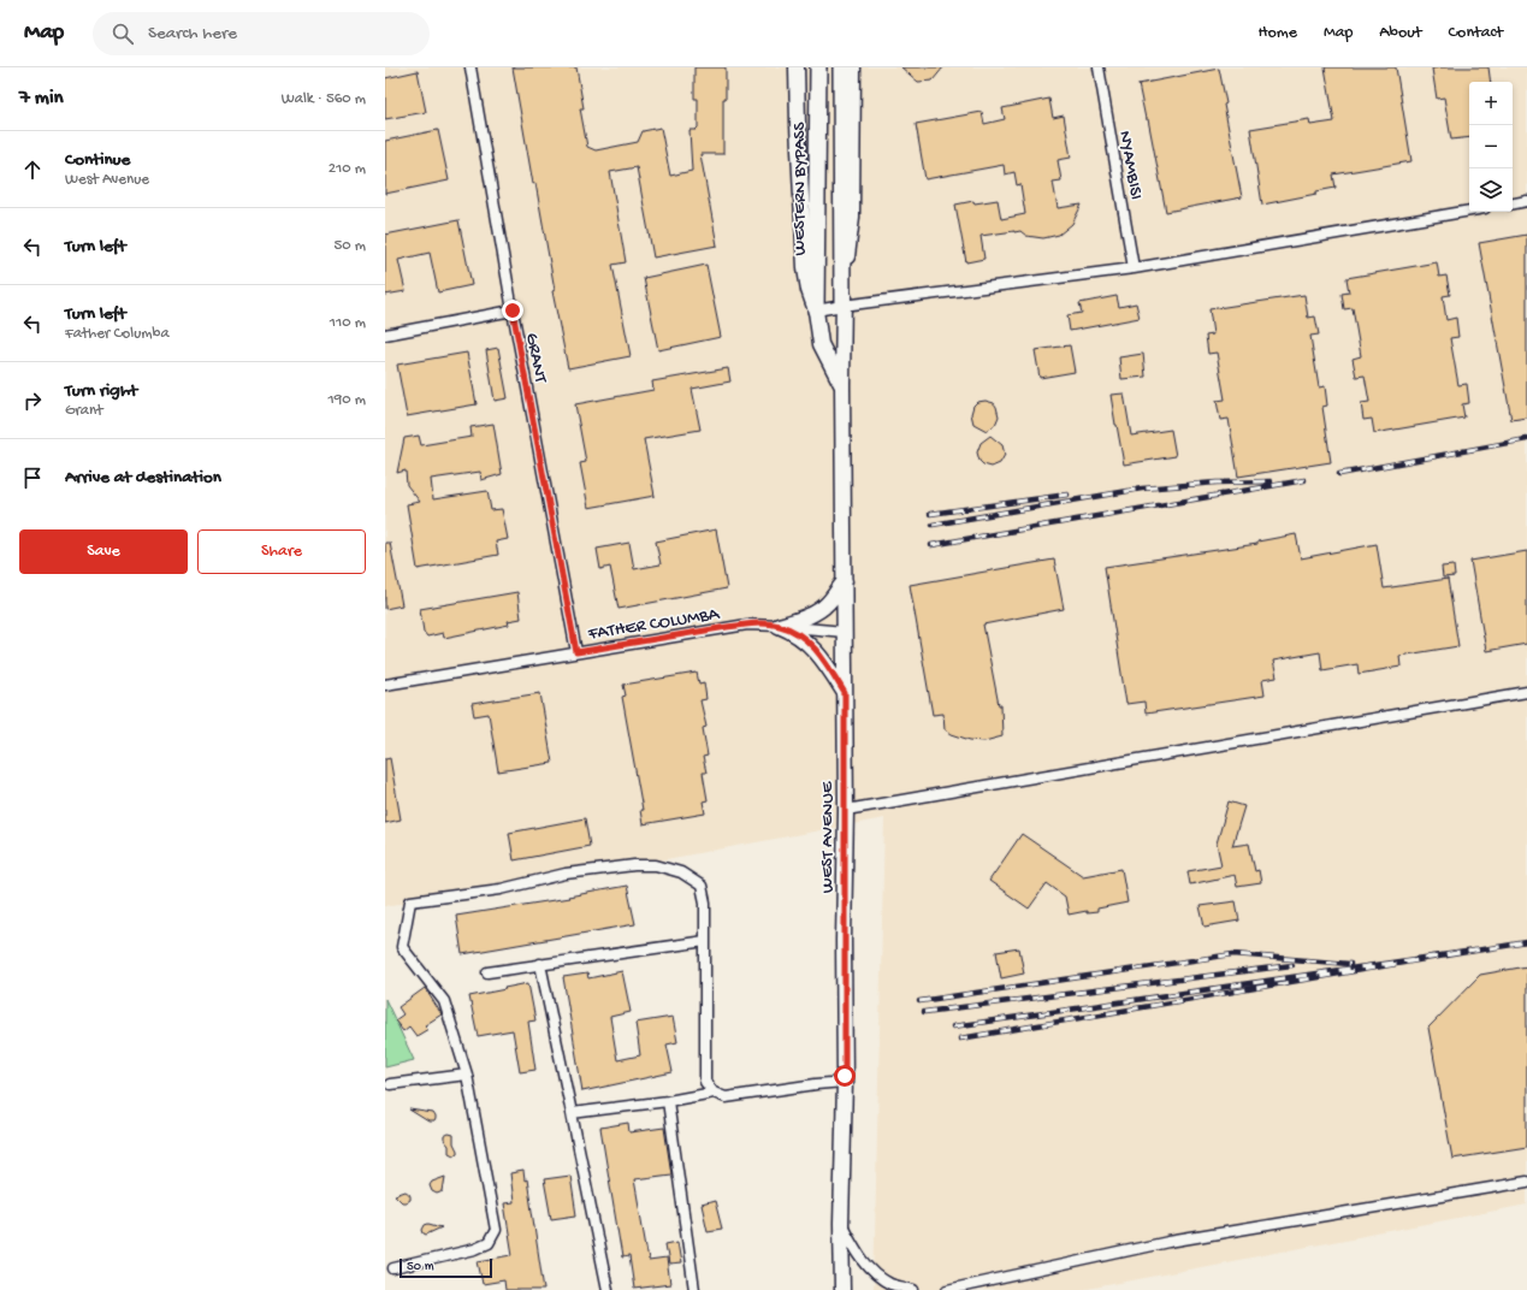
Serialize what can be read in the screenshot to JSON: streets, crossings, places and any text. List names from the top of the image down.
{
  "streets": {
    "highway": ["WESTERN BYPASS"],
    "main road": ["WEST AVENUE"],
    "street": ["NYAMBISI", "GRANT", "FATHER COLUMBA"]
  },
  "crossings": [
    ["WESTERN BYPASS", "WEST AVENUE"],
    ["GRANT", "FATHER COLUMBA"],
    ["FATHER COLUMBA", "WEST AVENUE"]
  ],
  "scale_bar": "50 m",
  "page": {
    "header": "Map",
    "search": "Search here",
    "nav": [
      "Home",
      "Map",
      "About",
      "Contact"
    ],
    "heading": ["7 min", "Walk · 560 m"],
    "map_buttons": ["+", "−"],
    "list": [
      ["Continue", "West Avenue", "210 m"],
      ["Turn left", "50 m"],
      ["Turn left", "Father Columba", "110 m"],
      ["Turn right", "Grant", "190 m"],
      "Arrive at destination"
    ],
    "buttons": ["Save", "Share"],
    "scale": "50 m"
  }
}
